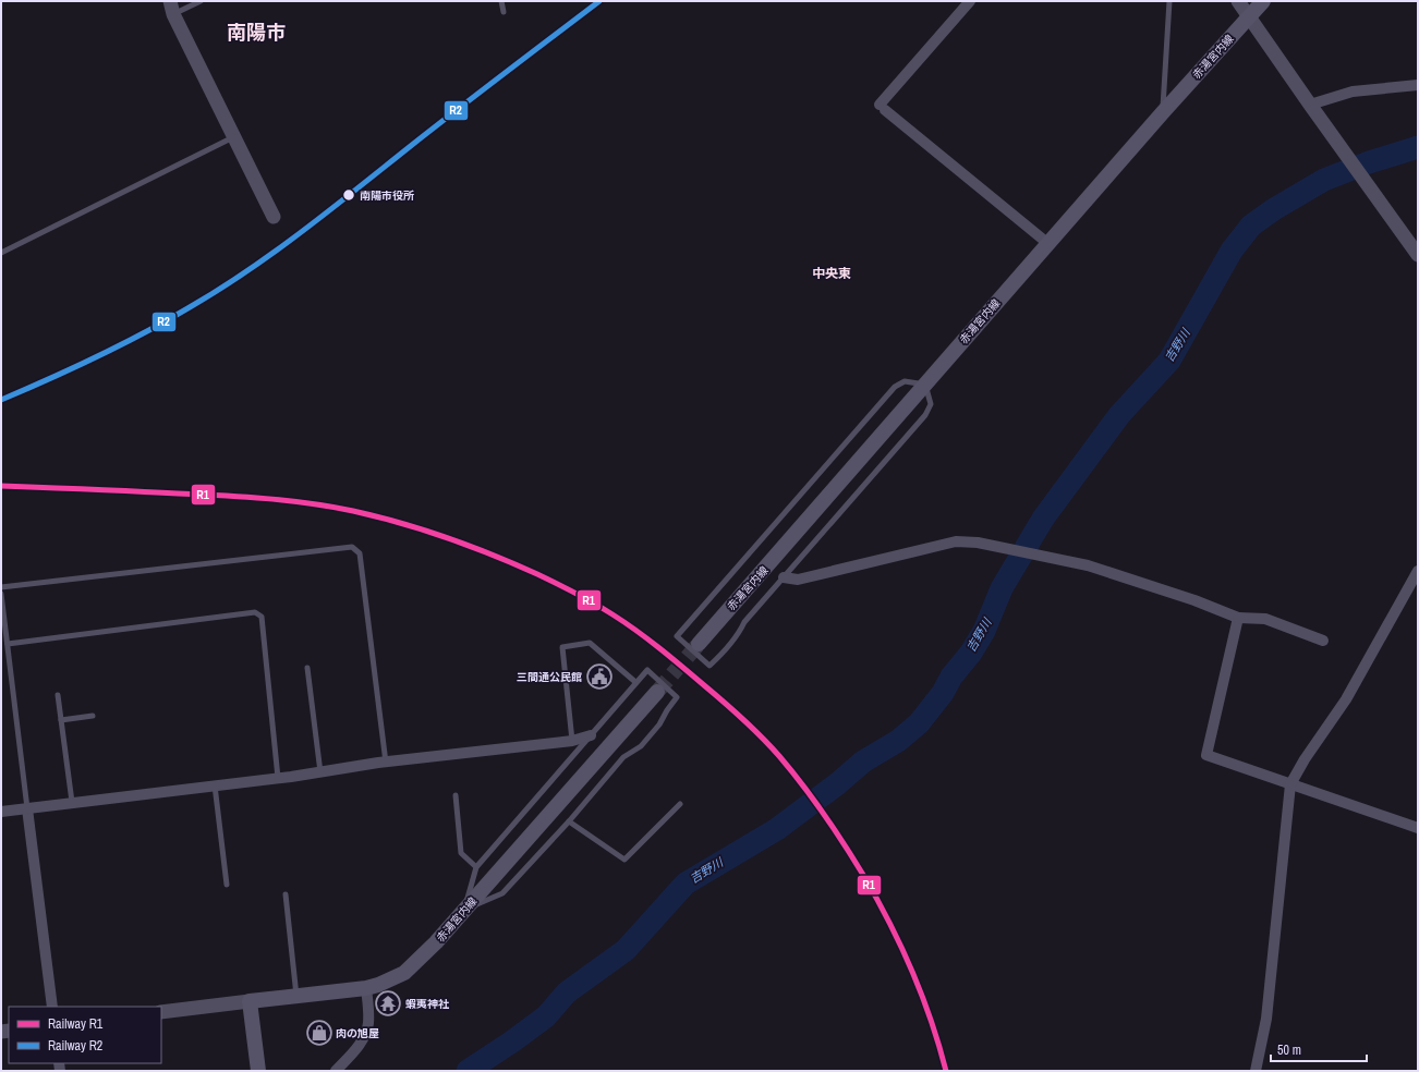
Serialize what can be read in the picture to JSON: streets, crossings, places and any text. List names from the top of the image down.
{
  "streets": {
    "main road": ["赤湯宮内線"]
  },
  "districts": ["南陽市", "中央東"],
  "water": ["吉野川"],
  "places": {
    "other": ["南陽市役所"],
    "public building": ["三間通公民館"],
    "temple": ["蝦夷神社"],
    "shop": ["肉の旭屋"]
  },
  "lines": ["rail line R2", "rail line R1"],
  "legend": ["Railway R1", "Railway R2"],
  "scale_bar": "50 m"
}
